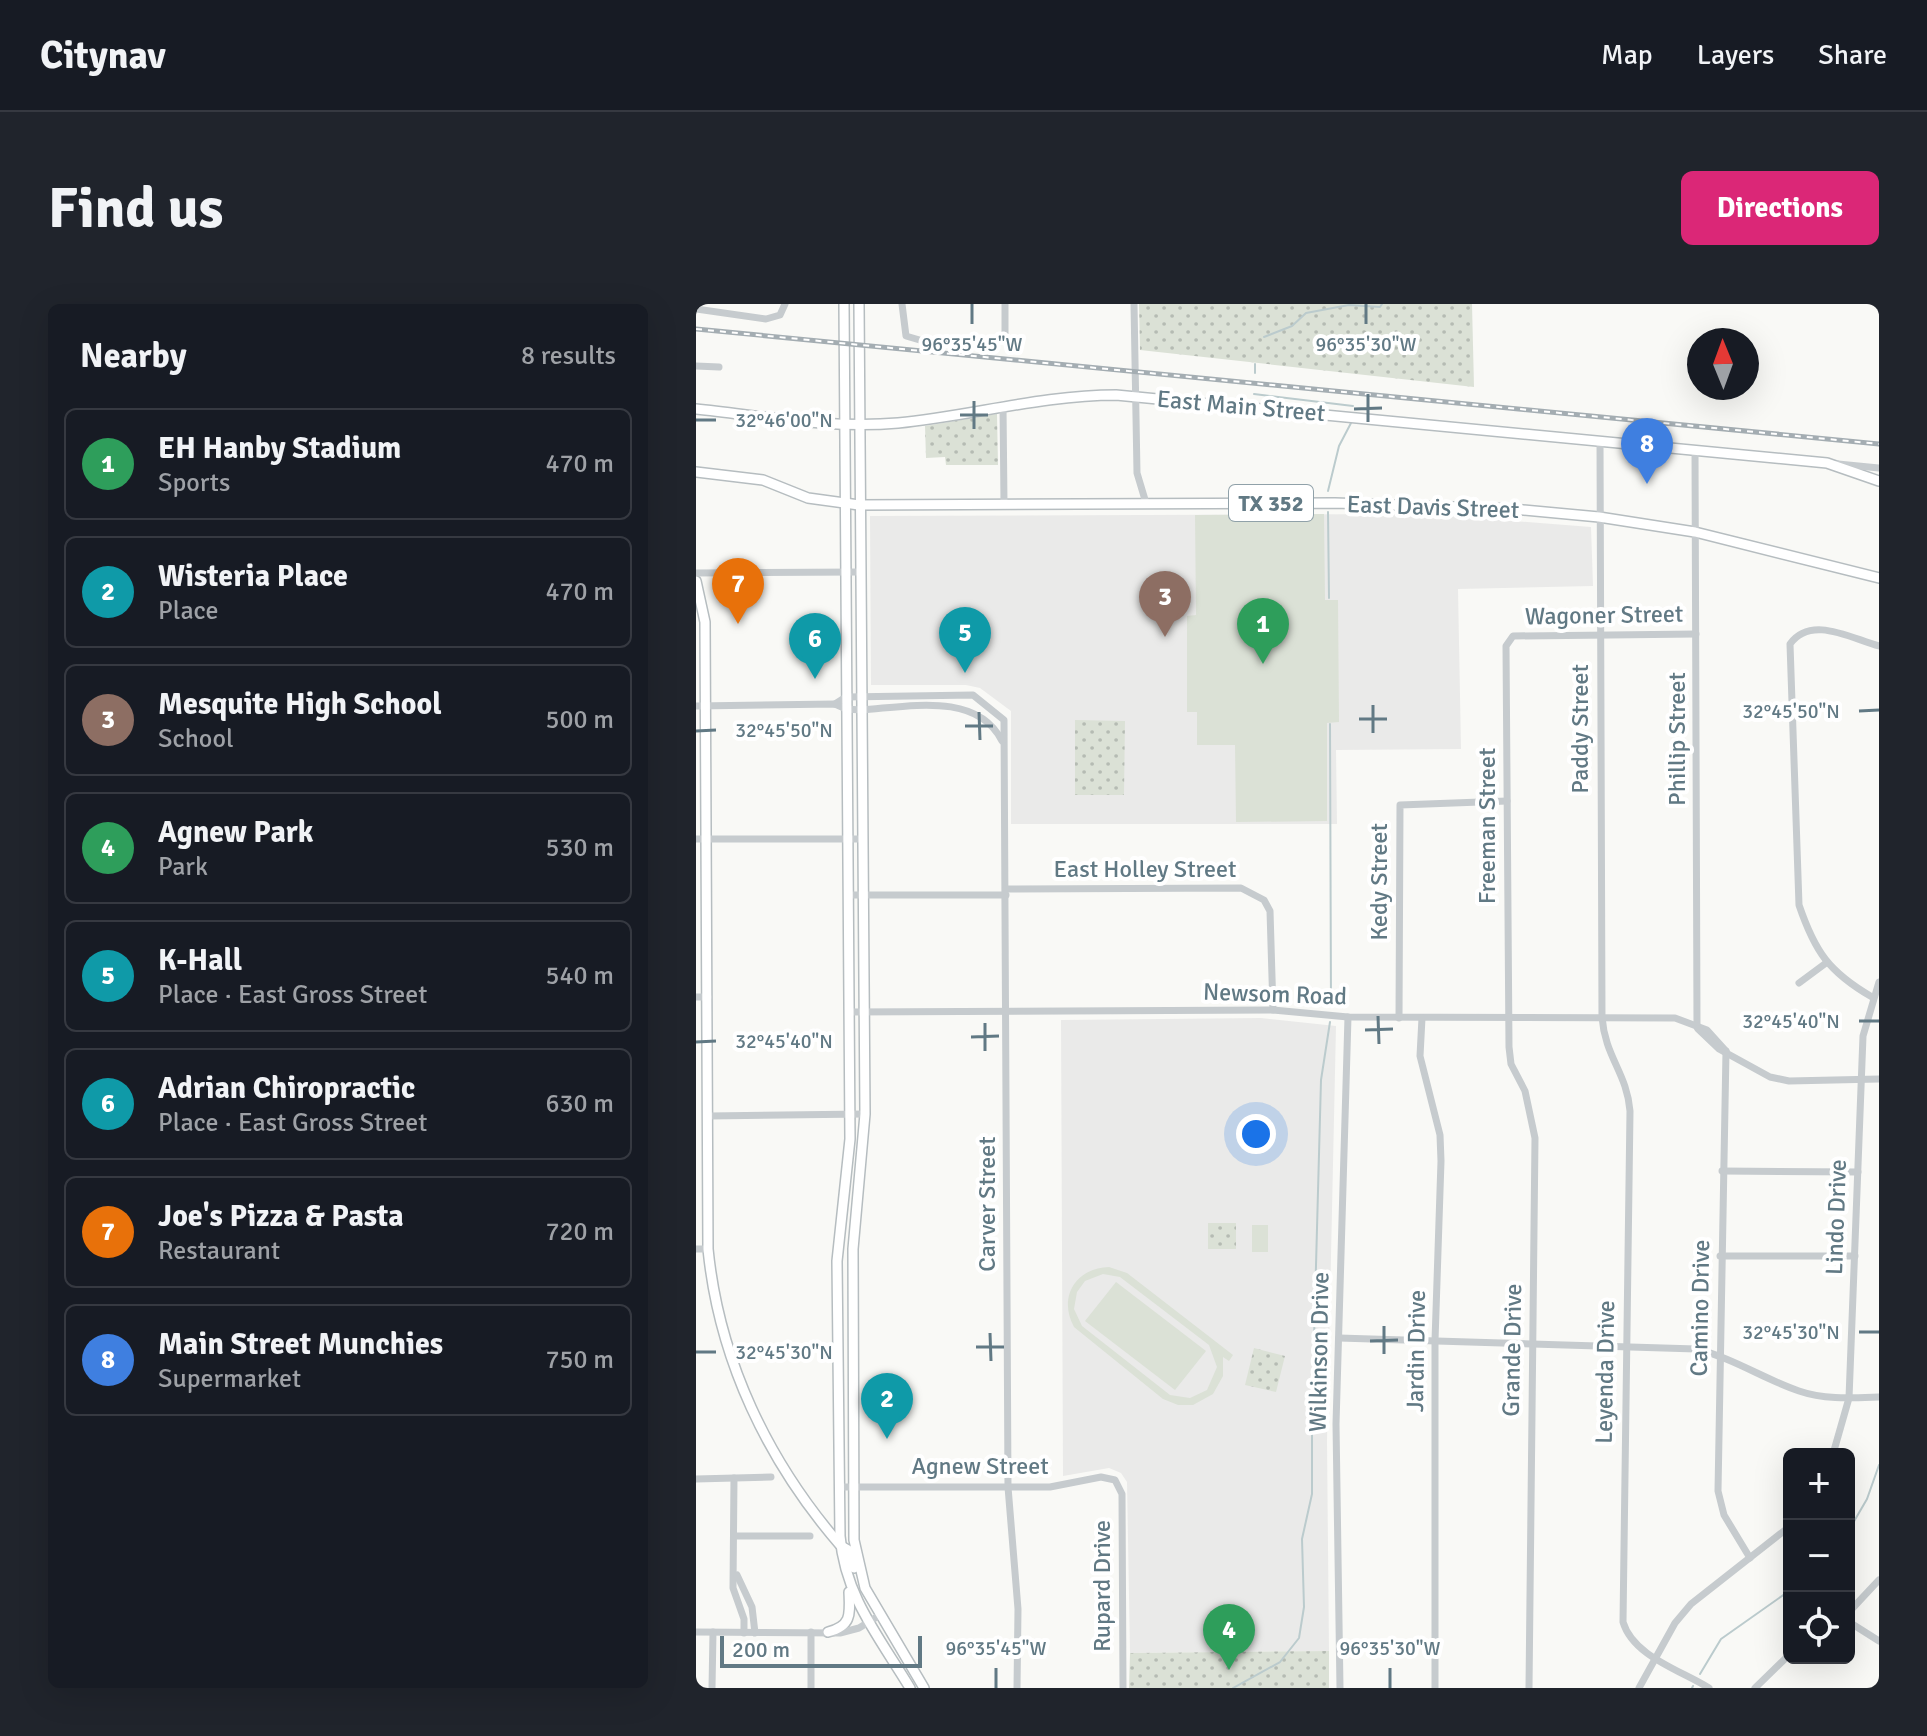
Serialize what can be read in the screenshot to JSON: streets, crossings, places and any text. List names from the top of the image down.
{
  "streets": {
    "main road": ["East Main Street", "TX 352", "East Davis Street"],
    "street": [
      "Wagoner Street",
      "Paddy Street",
      "Phillip Street",
      "Freeman Street",
      "East Holley Street",
      "Kedy Street",
      "Newsom Road",
      "Carver Street",
      "Lindo Drive",
      "Camino Drive",
      "Grande Drive",
      "Jardin Drive",
      "Wilkinson Drive",
      "Leyenda Drive",
      "Agnew Street",
      "Rupard Drive"
    ]
  },
  "crossings": [
    ["East Main Street", "Paddy Street"],
    ["East Main Street", "Phillip Street"],
    ["East Davis Street", "Paddy Street"],
    ["East Davis Street", "Phillip Street"],
    ["Wagoner Street", "Paddy Street"],
    ["Wagoner Street", "Phillip Street"],
    ["Wagoner Street", "Freeman Street"],
    ["Paddy Street", "Newsom Road"],
    ["Paddy Street", "Leyenda Drive"],
    ["Phillip Street", "Newsom Road"],
    ["Freeman Street", "Kedy Street"],
    ["Freeman Street", "Newsom Road"],
    ["Freeman Street", "Grande Drive"],
    ["East Holley Street", "Newsom Road"],
    ["East Holley Street", "Carver Street"],
    ["Kedy Street", "Newsom Road"],
    ["Newsom Road", "Carver Street"],
    ["Newsom Road", "Lindo Drive"],
    ["Newsom Road", "Camino Drive"],
    ["Newsom Road", "Grande Drive"],
    ["Newsom Road", "Jardin Drive"],
    ["Newsom Road", "Wilkinson Drive"],
    ["Newsom Road", "Leyenda Drive"],
    ["Carver Street", "Agnew Street"],
    ["Agnew Street", "Rupard Drive"]
  ],
  "scale_bar": "200 m",
  "north": "top",
  "page": {
    "header": "Citynav",
    "nav": ["Map", "Layers", "Share"],
    "buttons": "Directions",
    "title": "Find us",
    "heading": ["Nearby", "8 results"],
    "list": [
      {
        "mark": "1",
        "name": "EH Hanby Stadium",
        "note": "Sports",
        "value": "470 m"
      },
      {
        "mark": "2",
        "name": "Wisteria Place",
        "note": "Place",
        "value": "470 m"
      },
      {
        "mark": "3",
        "name": "Mesquite High School",
        "note": "School",
        "value": "500 m"
      },
      {
        "mark": "4",
        "name": "Agnew Park",
        "note": "Park",
        "value": "530 m"
      },
      {
        "mark": "5",
        "name": "K-Hall",
        "note": "Place · East Gross Street",
        "value": "540 m"
      },
      {
        "mark": "6",
        "name": "Adrian Chiropractic",
        "note": "Place · East Gross Street",
        "value": "630 m"
      },
      {
        "mark": "7",
        "name": "Joe's Pizza & Pasta",
        "note": "Restaurant",
        "value": "720 m"
      },
      {
        "mark": "8",
        "name": "Main Street Munchies",
        "note": "Supermarket",
        "value": "750 m"
      }
    ],
    "pins": [
      "8",
      "7",
      "3",
      "1",
      "5",
      "6",
      "2",
      "4"
    ],
    "map_buttons": ["+", "−"],
    "scale": "200 m"
  },
  "coordinates": [
    "96°35'45\"W",
    "96°35'30\"W",
    "32°46'00\"N",
    "32°45'50\"N",
    "32°45'40\"N",
    "32°45'30\"N"
  ]
}
